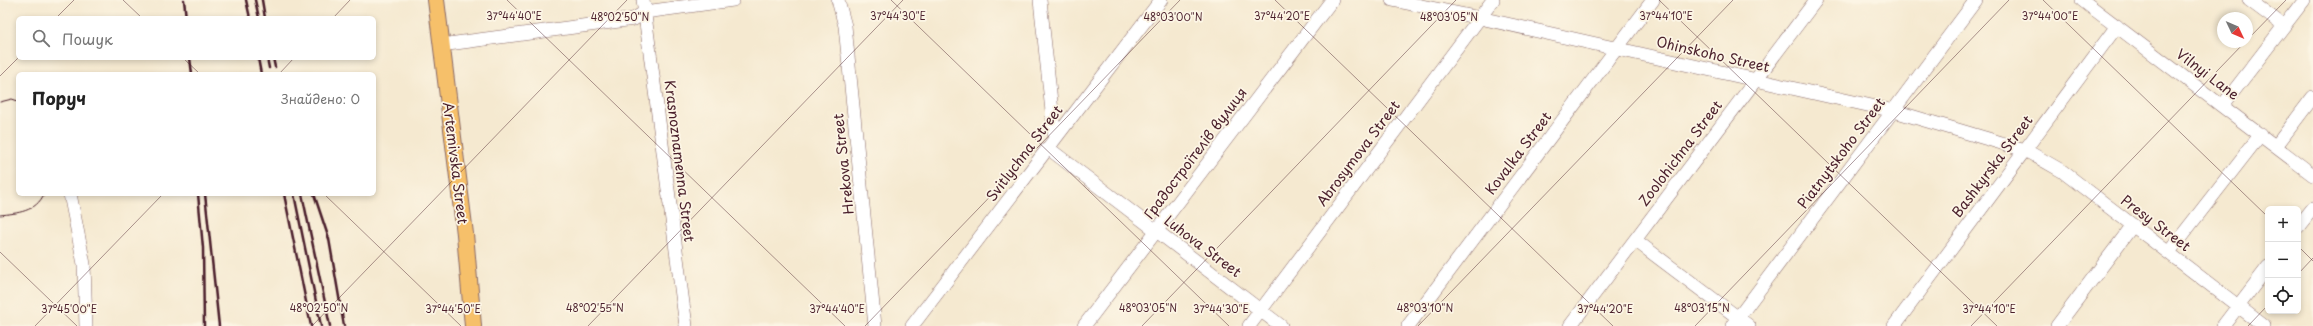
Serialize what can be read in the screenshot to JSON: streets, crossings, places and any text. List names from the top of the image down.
{
  "streets": {
    "main road": ["Artemivska Street"],
    "street": [
      "Ohinskoho Street",
      "Vilnyi Lane",
      "Svitlychna Street",
      "Градостроїтелiв вулиця",
      "Abrosymova Street",
      "Kovalka Street",
      "Zoolohichna Street",
      "Piatnytskoho Street",
      "Krasnoznamenna Street",
      "Hrekova Street",
      "Bashkyrska Street",
      "Presy Street",
      "Luhova Street"
    ]
  },
  "crossings": [
    ["Ohinskoho Street", "Abrosymova Street"],
    ["Ohinskoho Street", "Kovalka Street"],
    ["Ohinskoho Street", "Zoolohichna Street"],
    ["Ohinskoho Street", "Piatnytskoho Street"],
    ["Ohinskoho Street", "Bashkyrska Street"],
    ["Ohinskoho Street", "Presy Street"],
    ["Vilnyi Lane", "Bashkyrska Street"],
    ["Svitlychna Street", "Luhova Street"],
    ["Градостроїтелiв вулиця", "Luhova Street"],
    ["Abrosymova Street", "Luhova Street"],
    ["Bashkyrska Street", "Presy Street"]
  ],
  "north": "bottom right",
  "page": {
    "search": "Пошук",
    "heading": ["Поруч", "Знайдено: 0"],
    "map_buttons": ["+", "−"]
  },
  "coordinates": [
    "37°44'40\"E",
    "37°44'30\"E",
    "37°44'00\"E",
    "37°44'20\"E",
    "37°44'10\"E",
    "48°03'00\"N",
    "48°03'05\"N",
    "48°02'50\"N",
    "48°02'55\"N",
    "48°03'10\"N",
    "48°03'15\"N",
    "37°45'00\"E",
    "37°44'50\"E"
  ]
}
